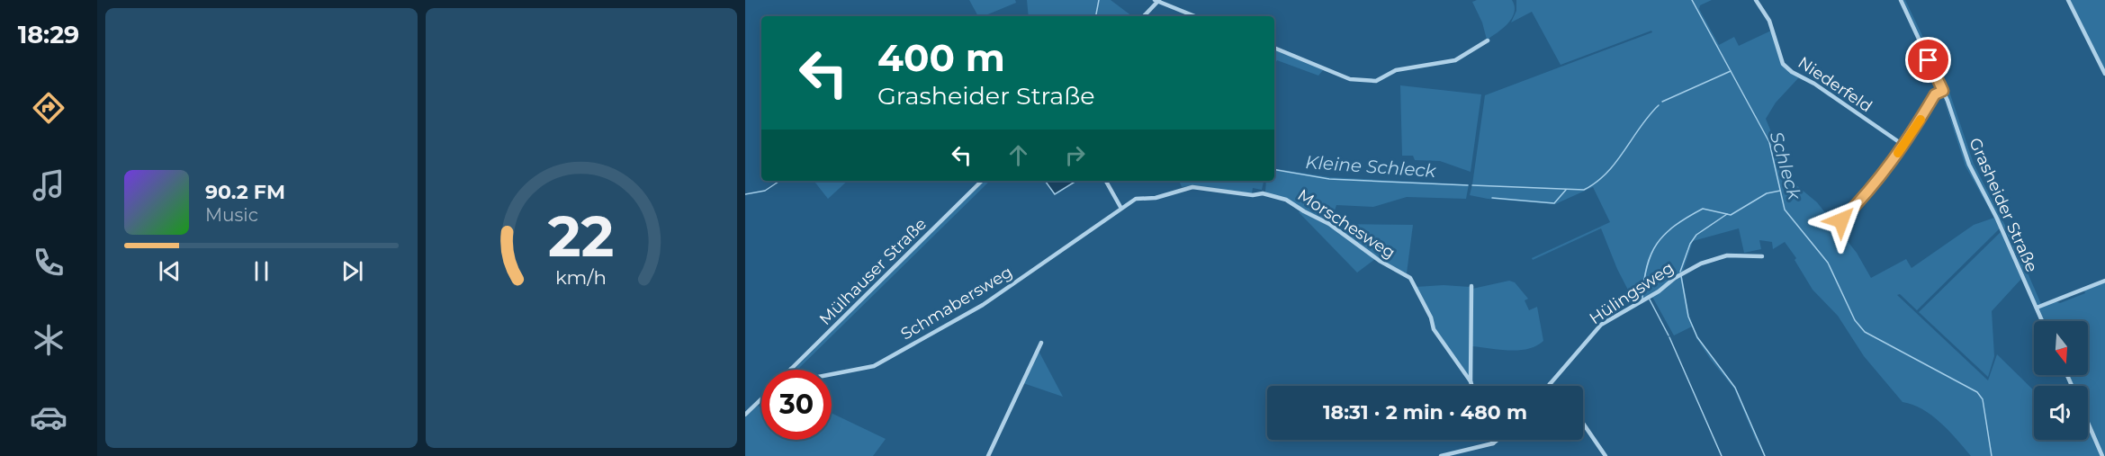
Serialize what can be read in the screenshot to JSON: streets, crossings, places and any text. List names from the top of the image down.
{
  "streets": {
    "street": [
      "Niederfeld",
      "Grasheider Straße",
      "Morschesweg",
      "Mülhauser Straße",
      "Hülingsweg",
      "Schmabersweg"
    ]
  },
  "crossings": [
    ["Morschesweg", "Schmabersweg"],
    ["Mülhauser Straße", "Schmabersweg"]
  ],
  "water": ["Schleck", "Kleine Schleck"],
  "north": "bottom",
  "page": {
    "tabs": "18:29",
    "turn": ["400 m", "Grasheider Straße"],
    "song": ["90.2 FM", "Music"],
    "limit": "30",
    "trip": "18:31 · 2 min · 480 m",
    "gauge": ["22", "km/h"]
  }
}
